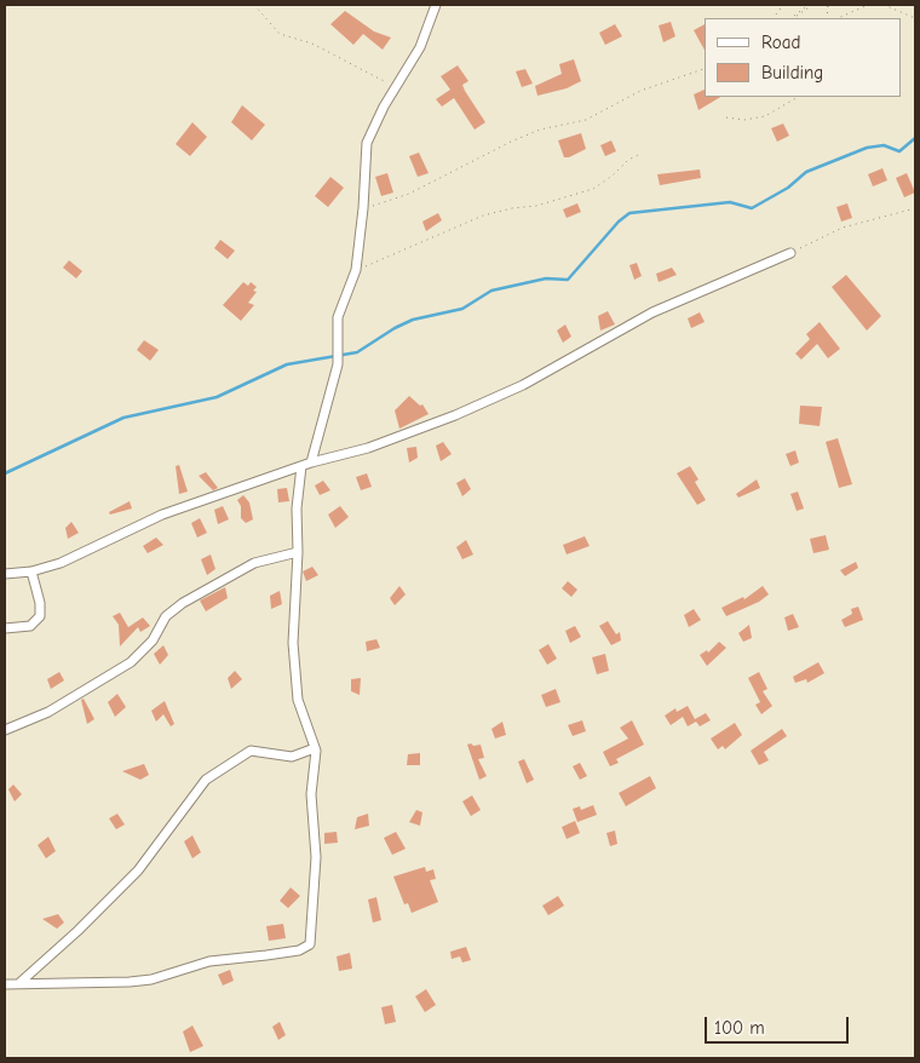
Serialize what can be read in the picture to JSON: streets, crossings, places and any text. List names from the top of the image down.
{
  "legend": ["Road", "Building"],
  "scale_bar": "100 m"
}
